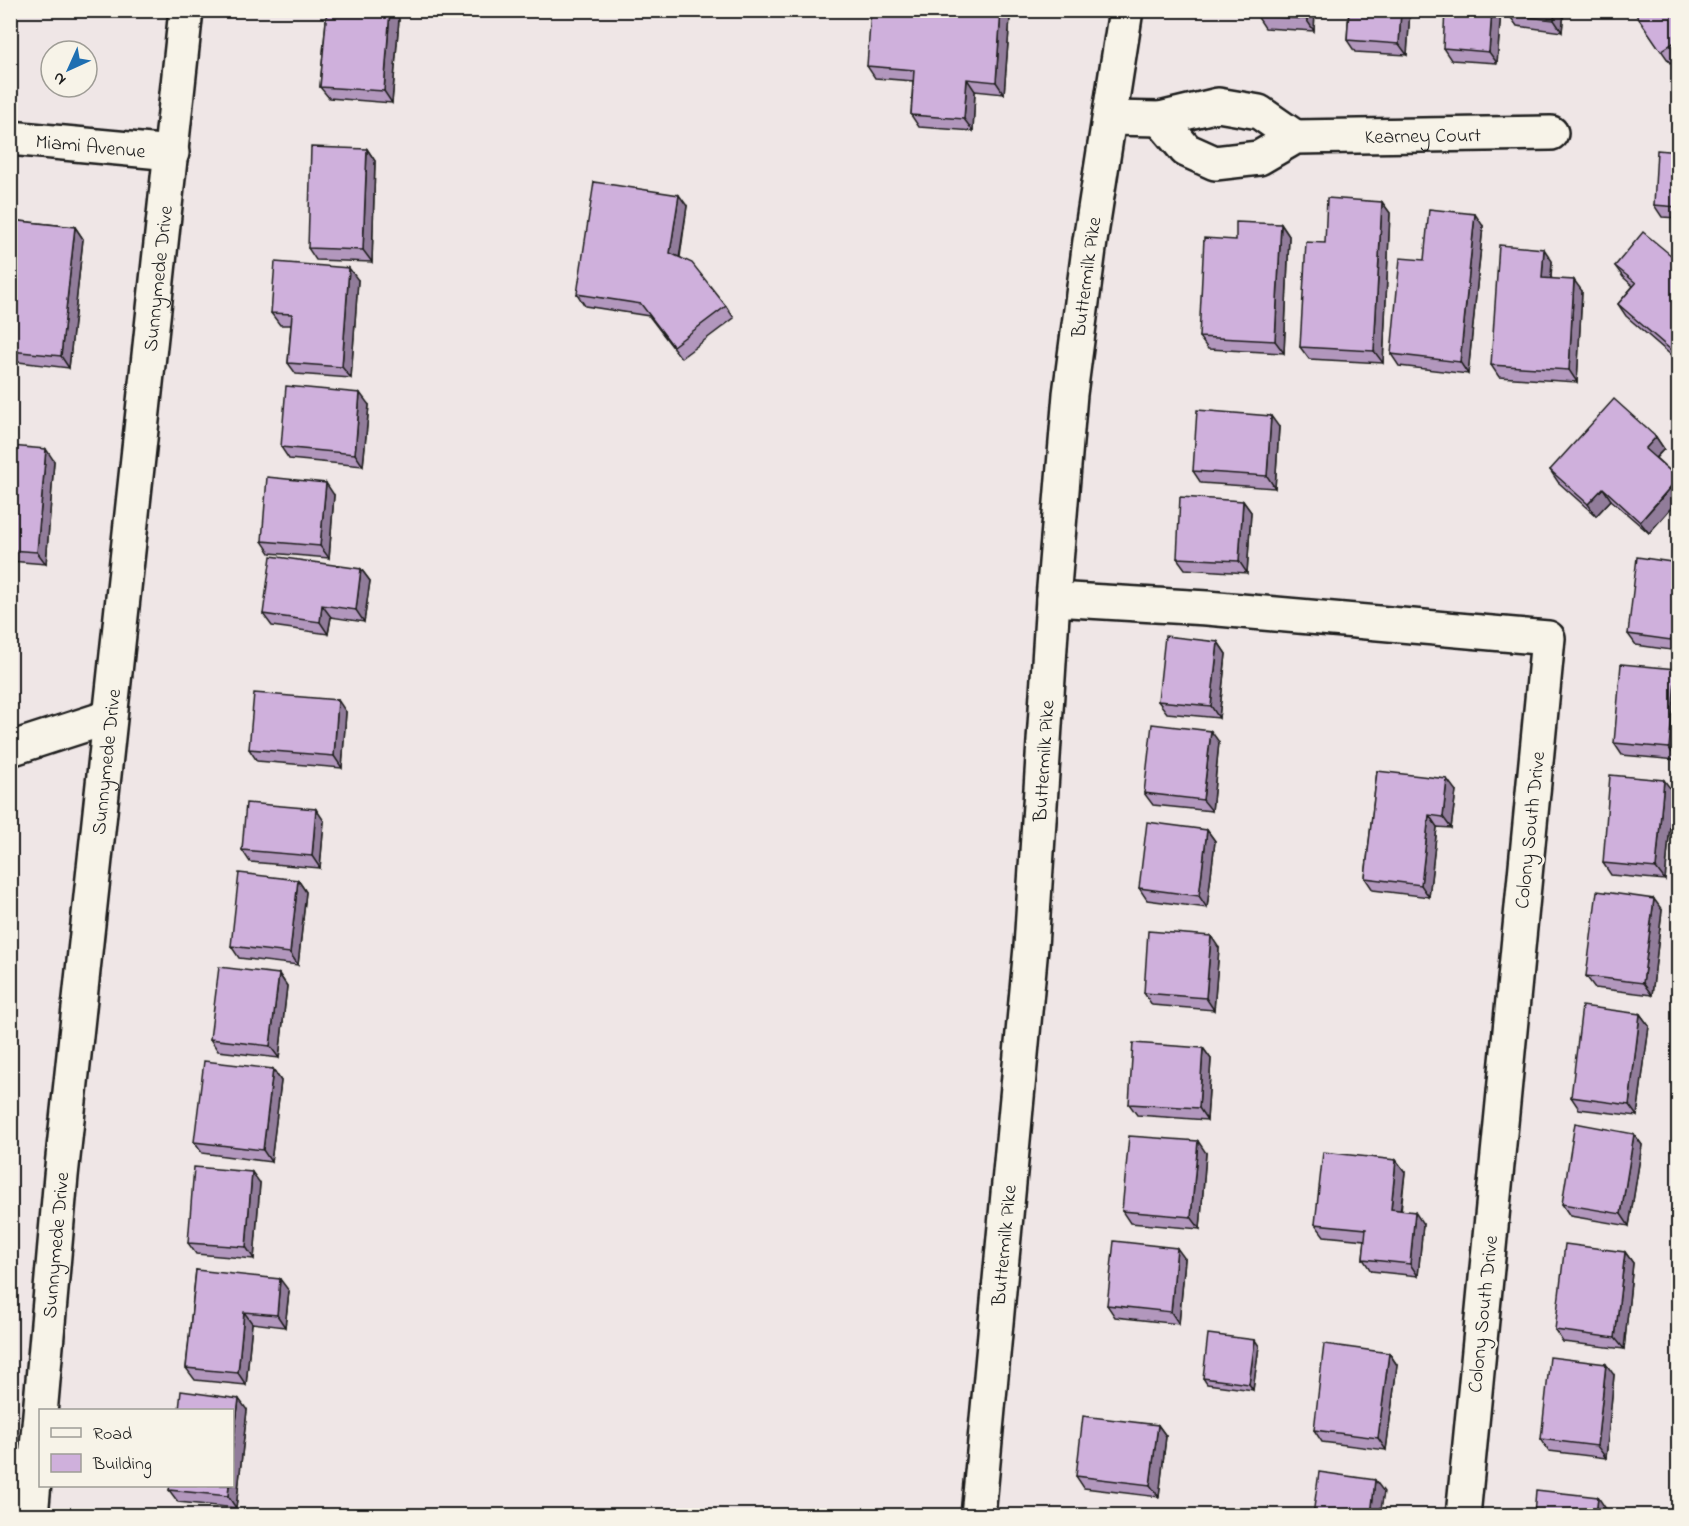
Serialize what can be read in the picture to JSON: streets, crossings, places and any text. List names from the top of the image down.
{
  "streets": {
    "street": [
      "Kearney Court",
      "Miami Avenue",
      "Buttermilk Pike",
      "Sunnymede Drive",
      "Colony South Drive"
    ]
  },
  "crossings": [
    ["Miami Avenue", "Sunnymede Drive"],
    ["Buttermilk Pike", "Colony South Drive"]
  ],
  "legend": ["Road", "Building"],
  "north": "bottom left"
}
